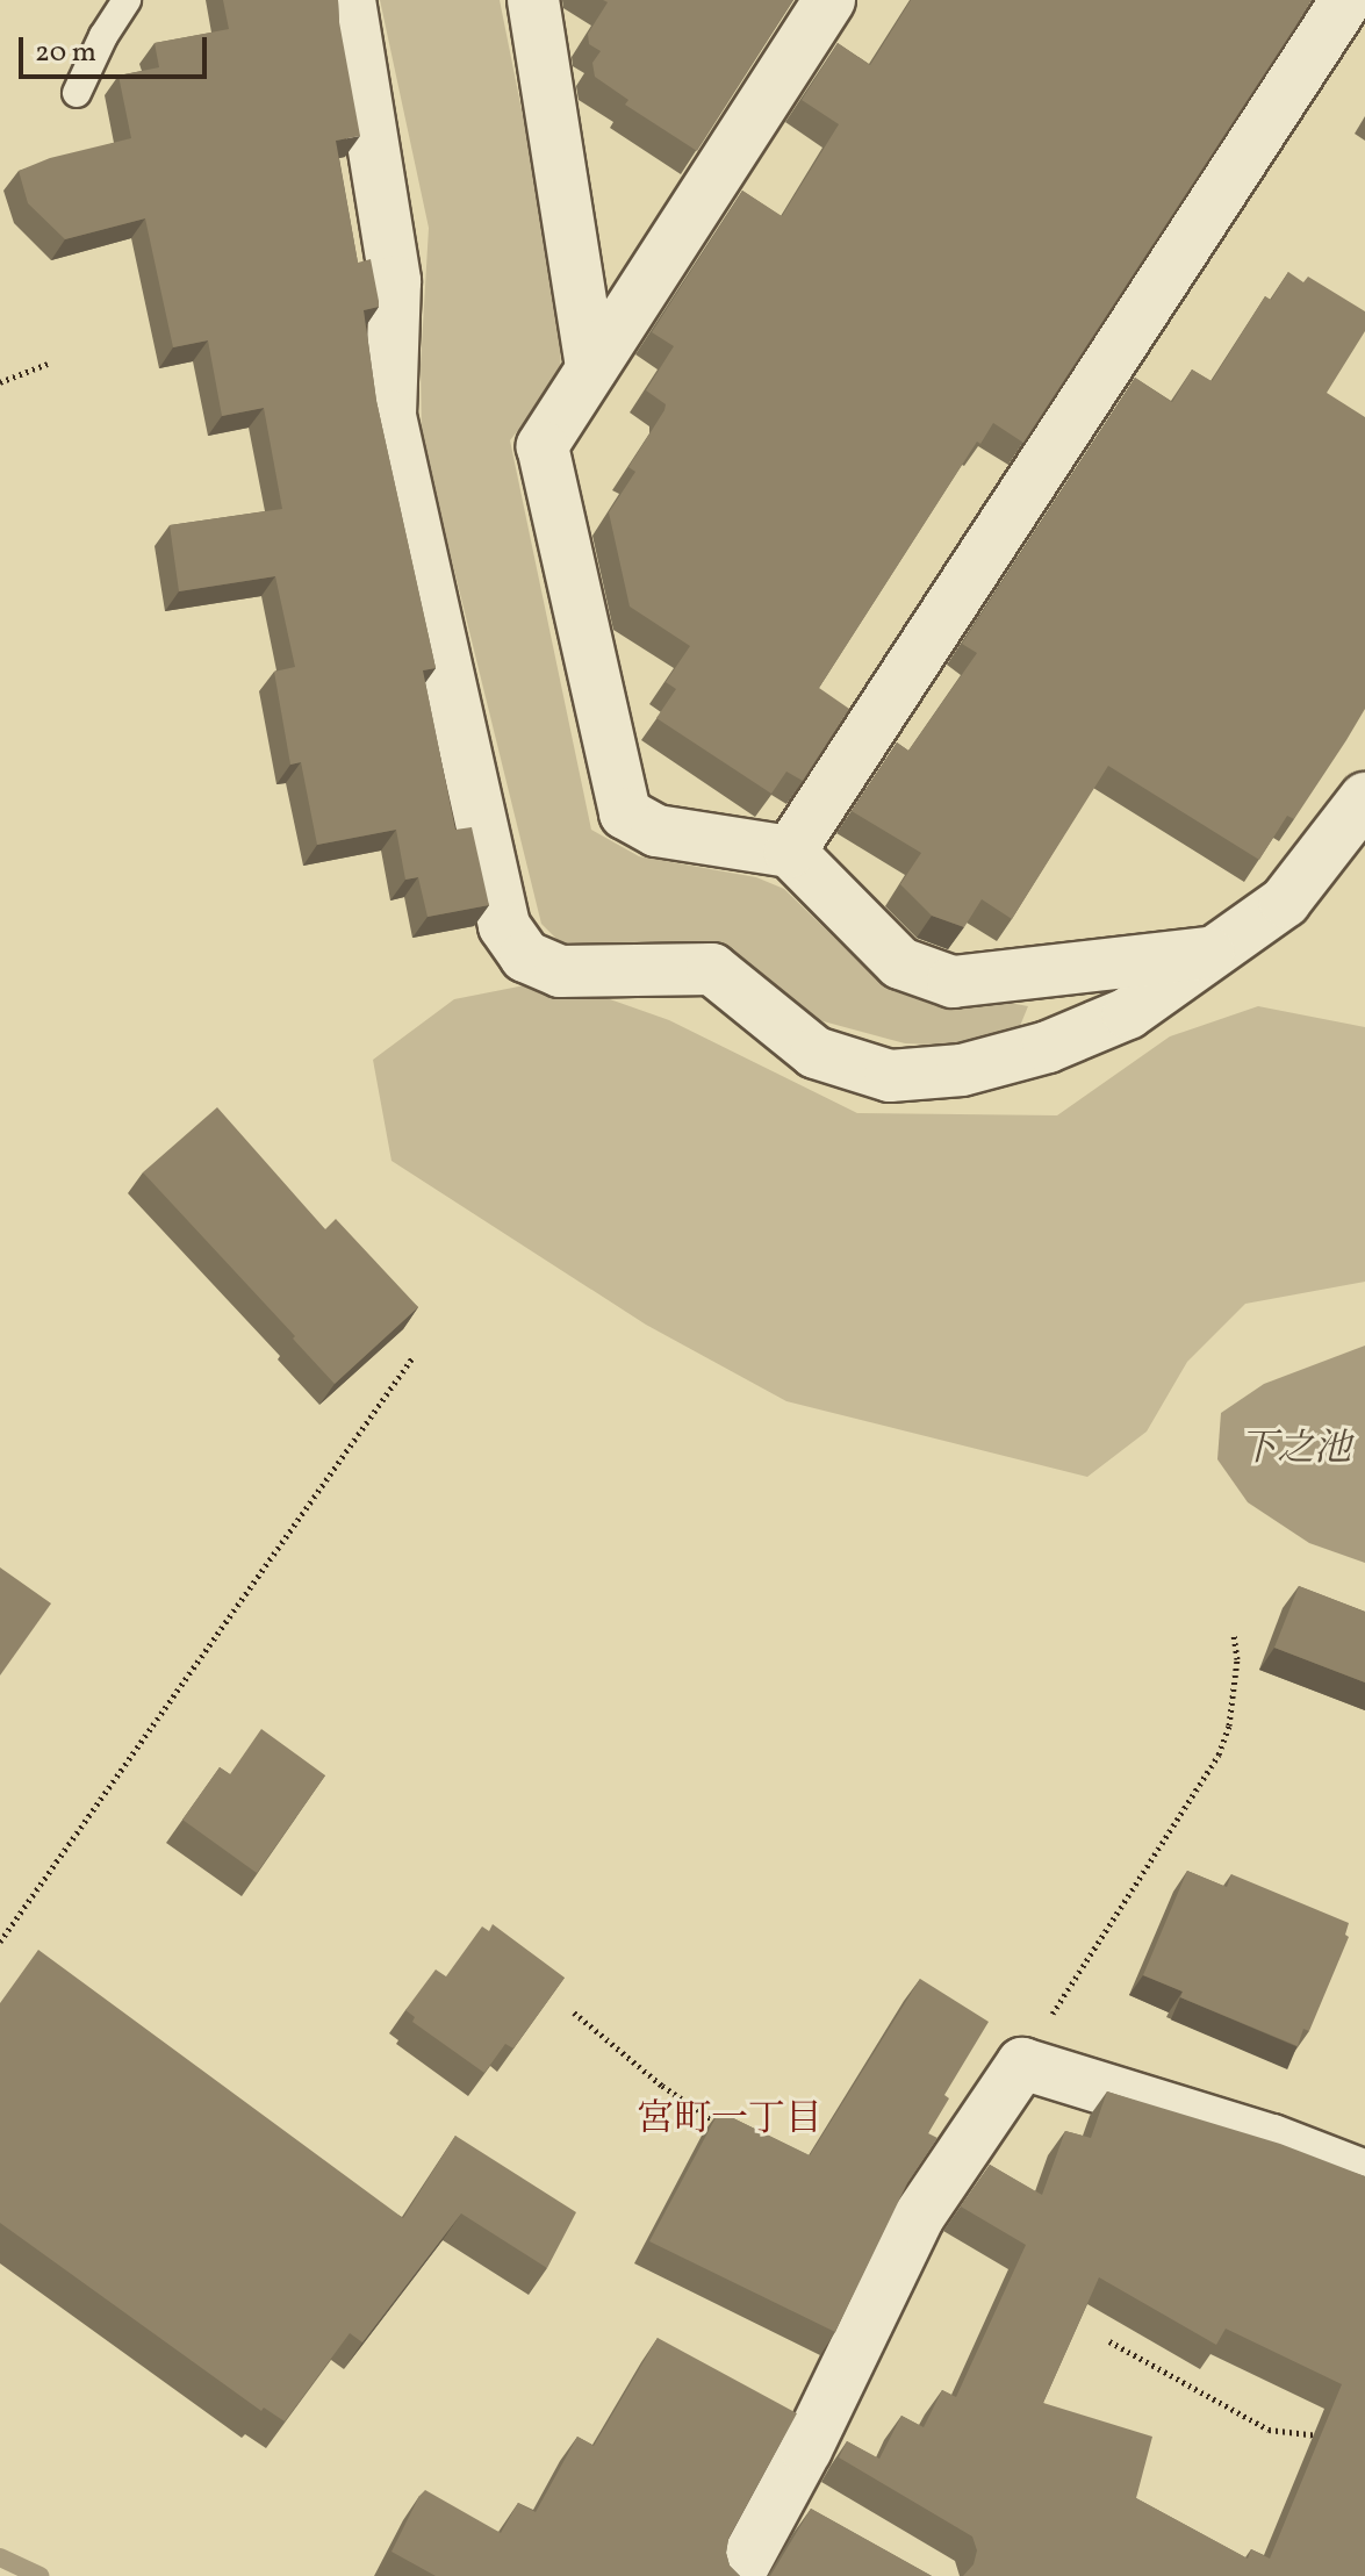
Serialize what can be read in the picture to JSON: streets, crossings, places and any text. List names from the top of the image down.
{
  "districts": ["宮町一丁目"],
  "water": ["下之池"],
  "scale_bar": "20 m"
}
